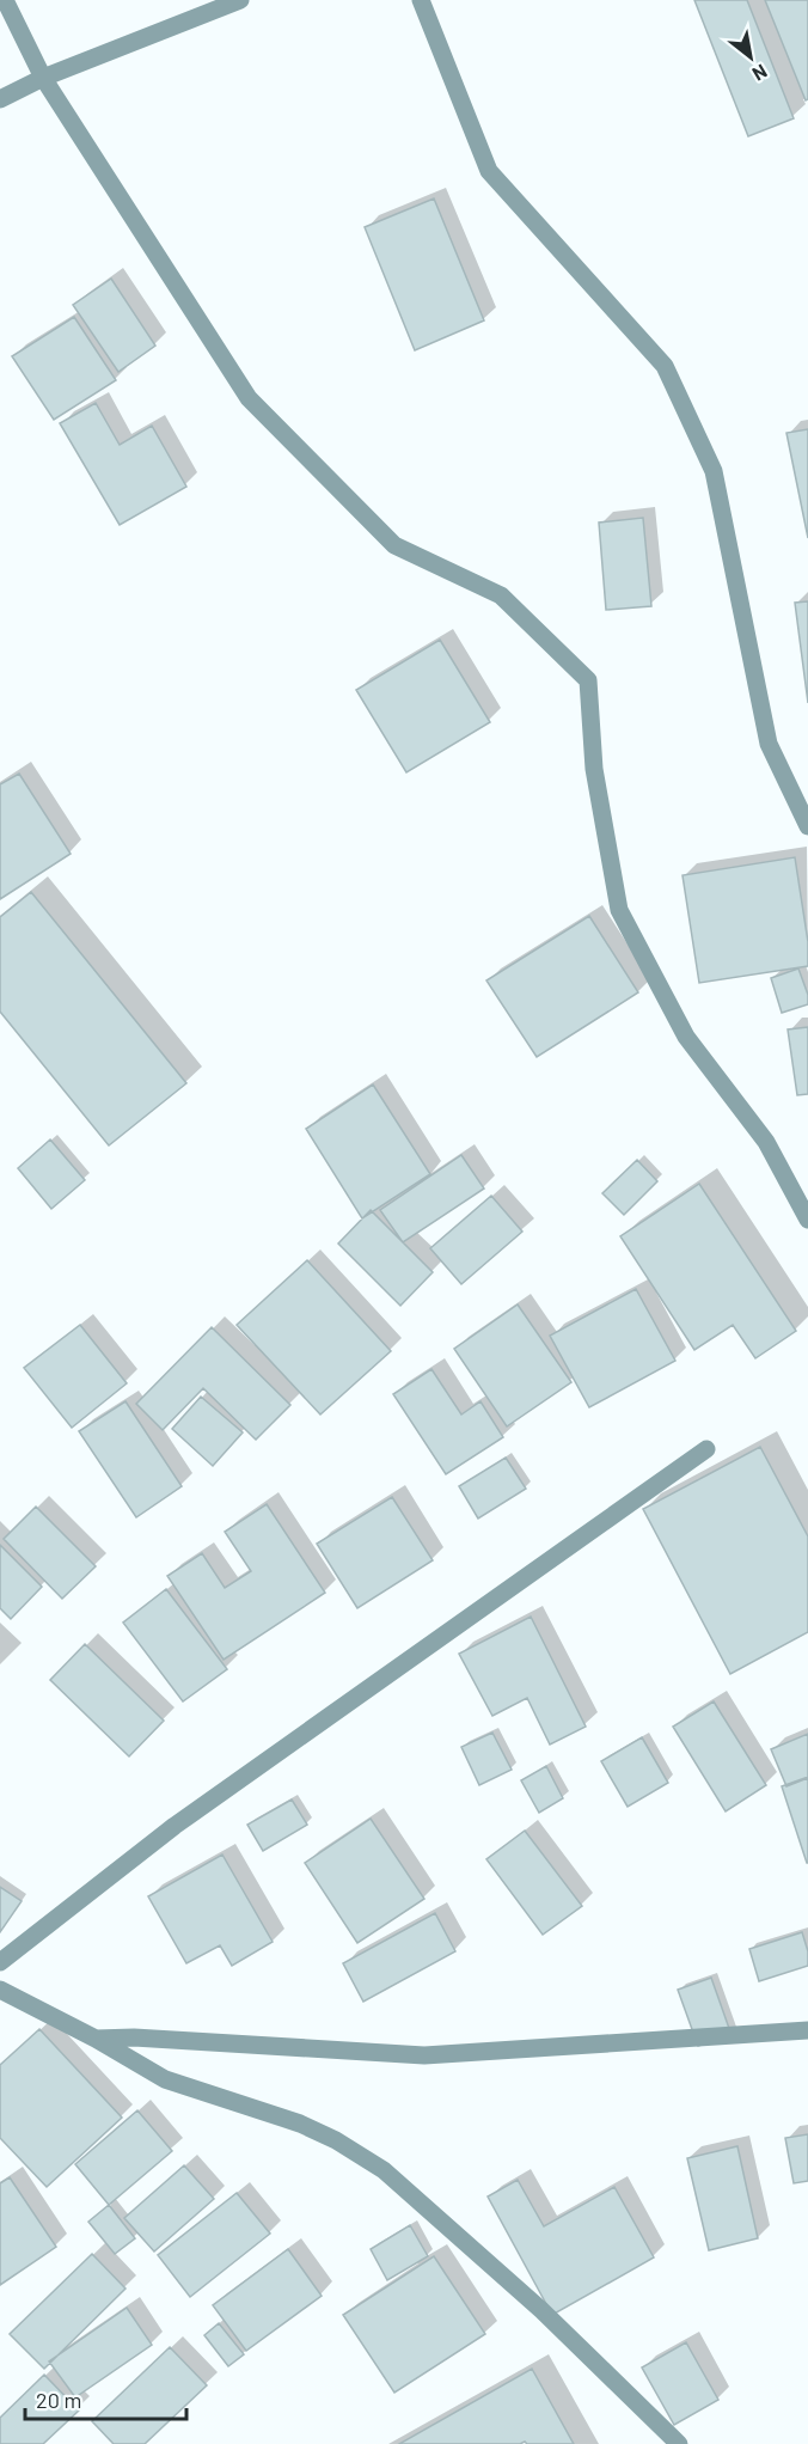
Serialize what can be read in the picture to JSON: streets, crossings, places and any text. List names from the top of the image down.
{
  "scale_bar": "20 m",
  "north": "bottom right"
}
